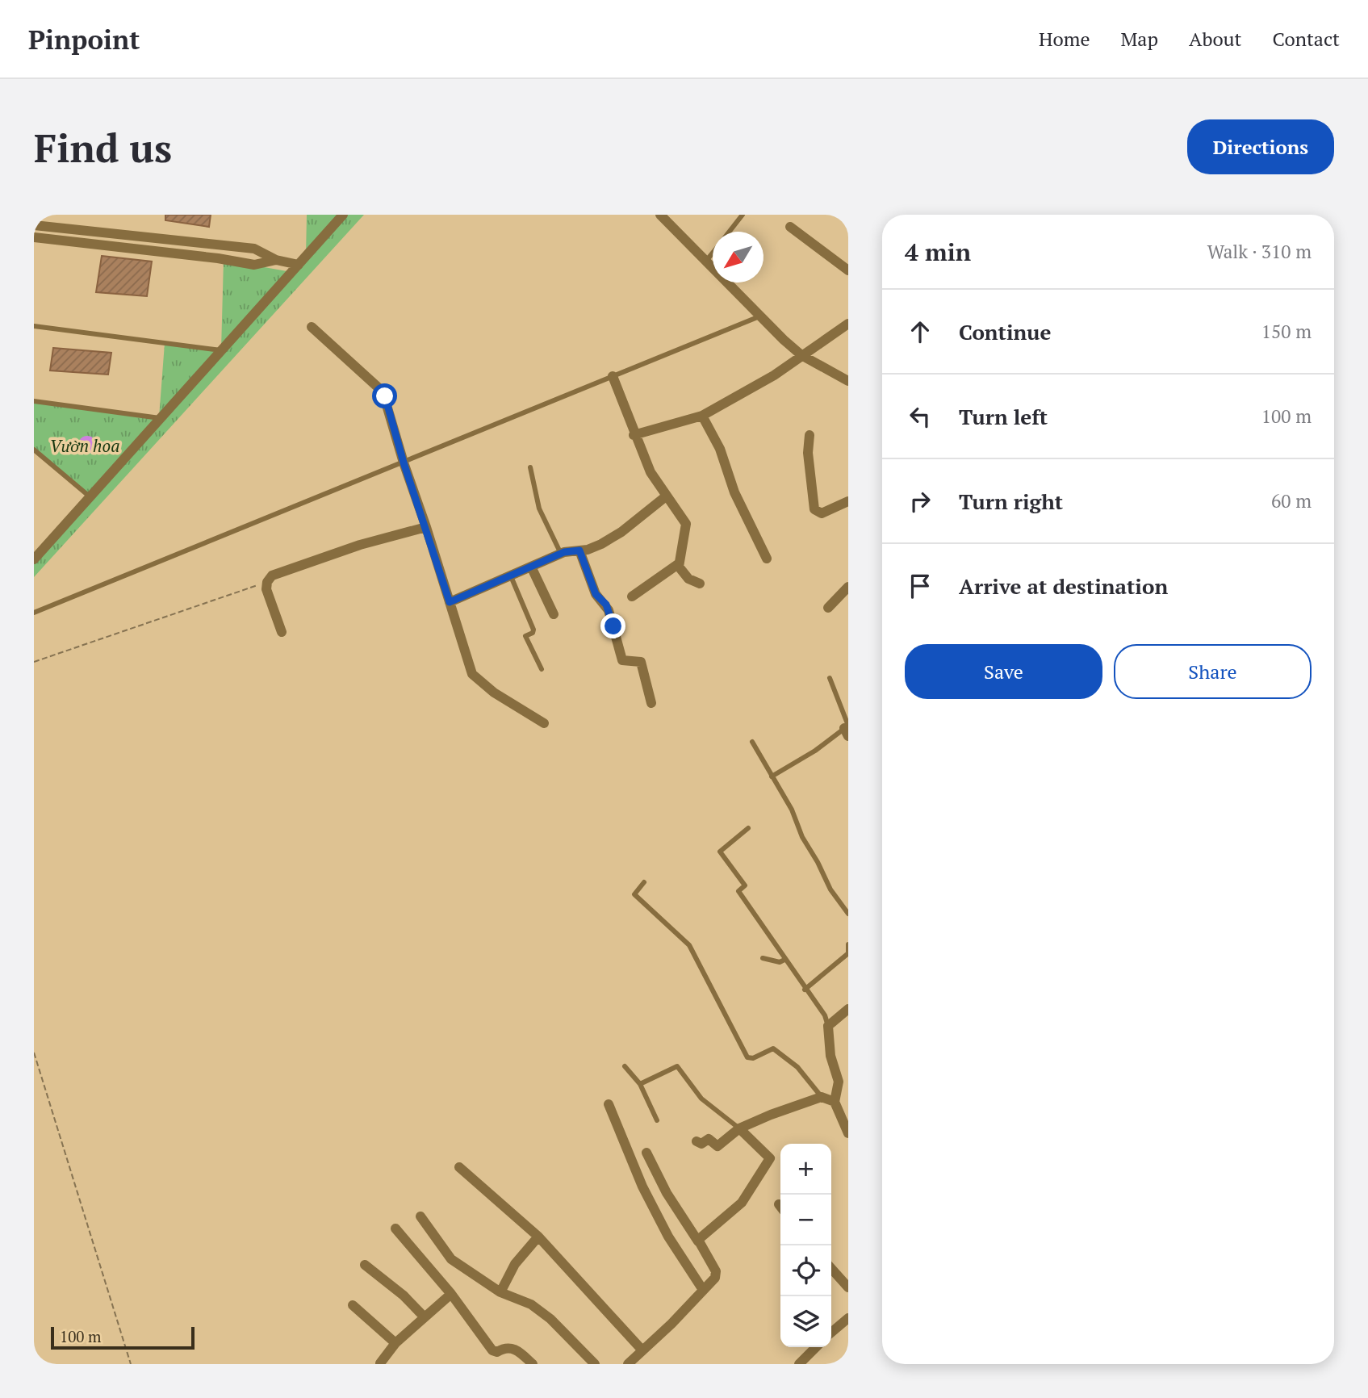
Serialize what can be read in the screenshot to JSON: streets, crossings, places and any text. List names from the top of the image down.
{
  "parks": ["Vườn hoa"],
  "scale_bar": "100 m",
  "north": "bottom left",
  "page": {
    "header": "Pinpoint",
    "nav": [
      "Home",
      "Map",
      "About",
      "Contact"
    ],
    "buttons": [
      "Directions",
      ["Save", "Share"]
    ],
    "title": "Find us",
    "heading": ["4 min", "Walk · 310 m"],
    "list": [
      ["Continue", "150 m"],
      ["Turn left", "100 m"],
      ["Turn right", "60 m"],
      "Arrive at destination"
    ],
    "map_buttons": ["+", "−"],
    "scale": "100 m"
  }
}
